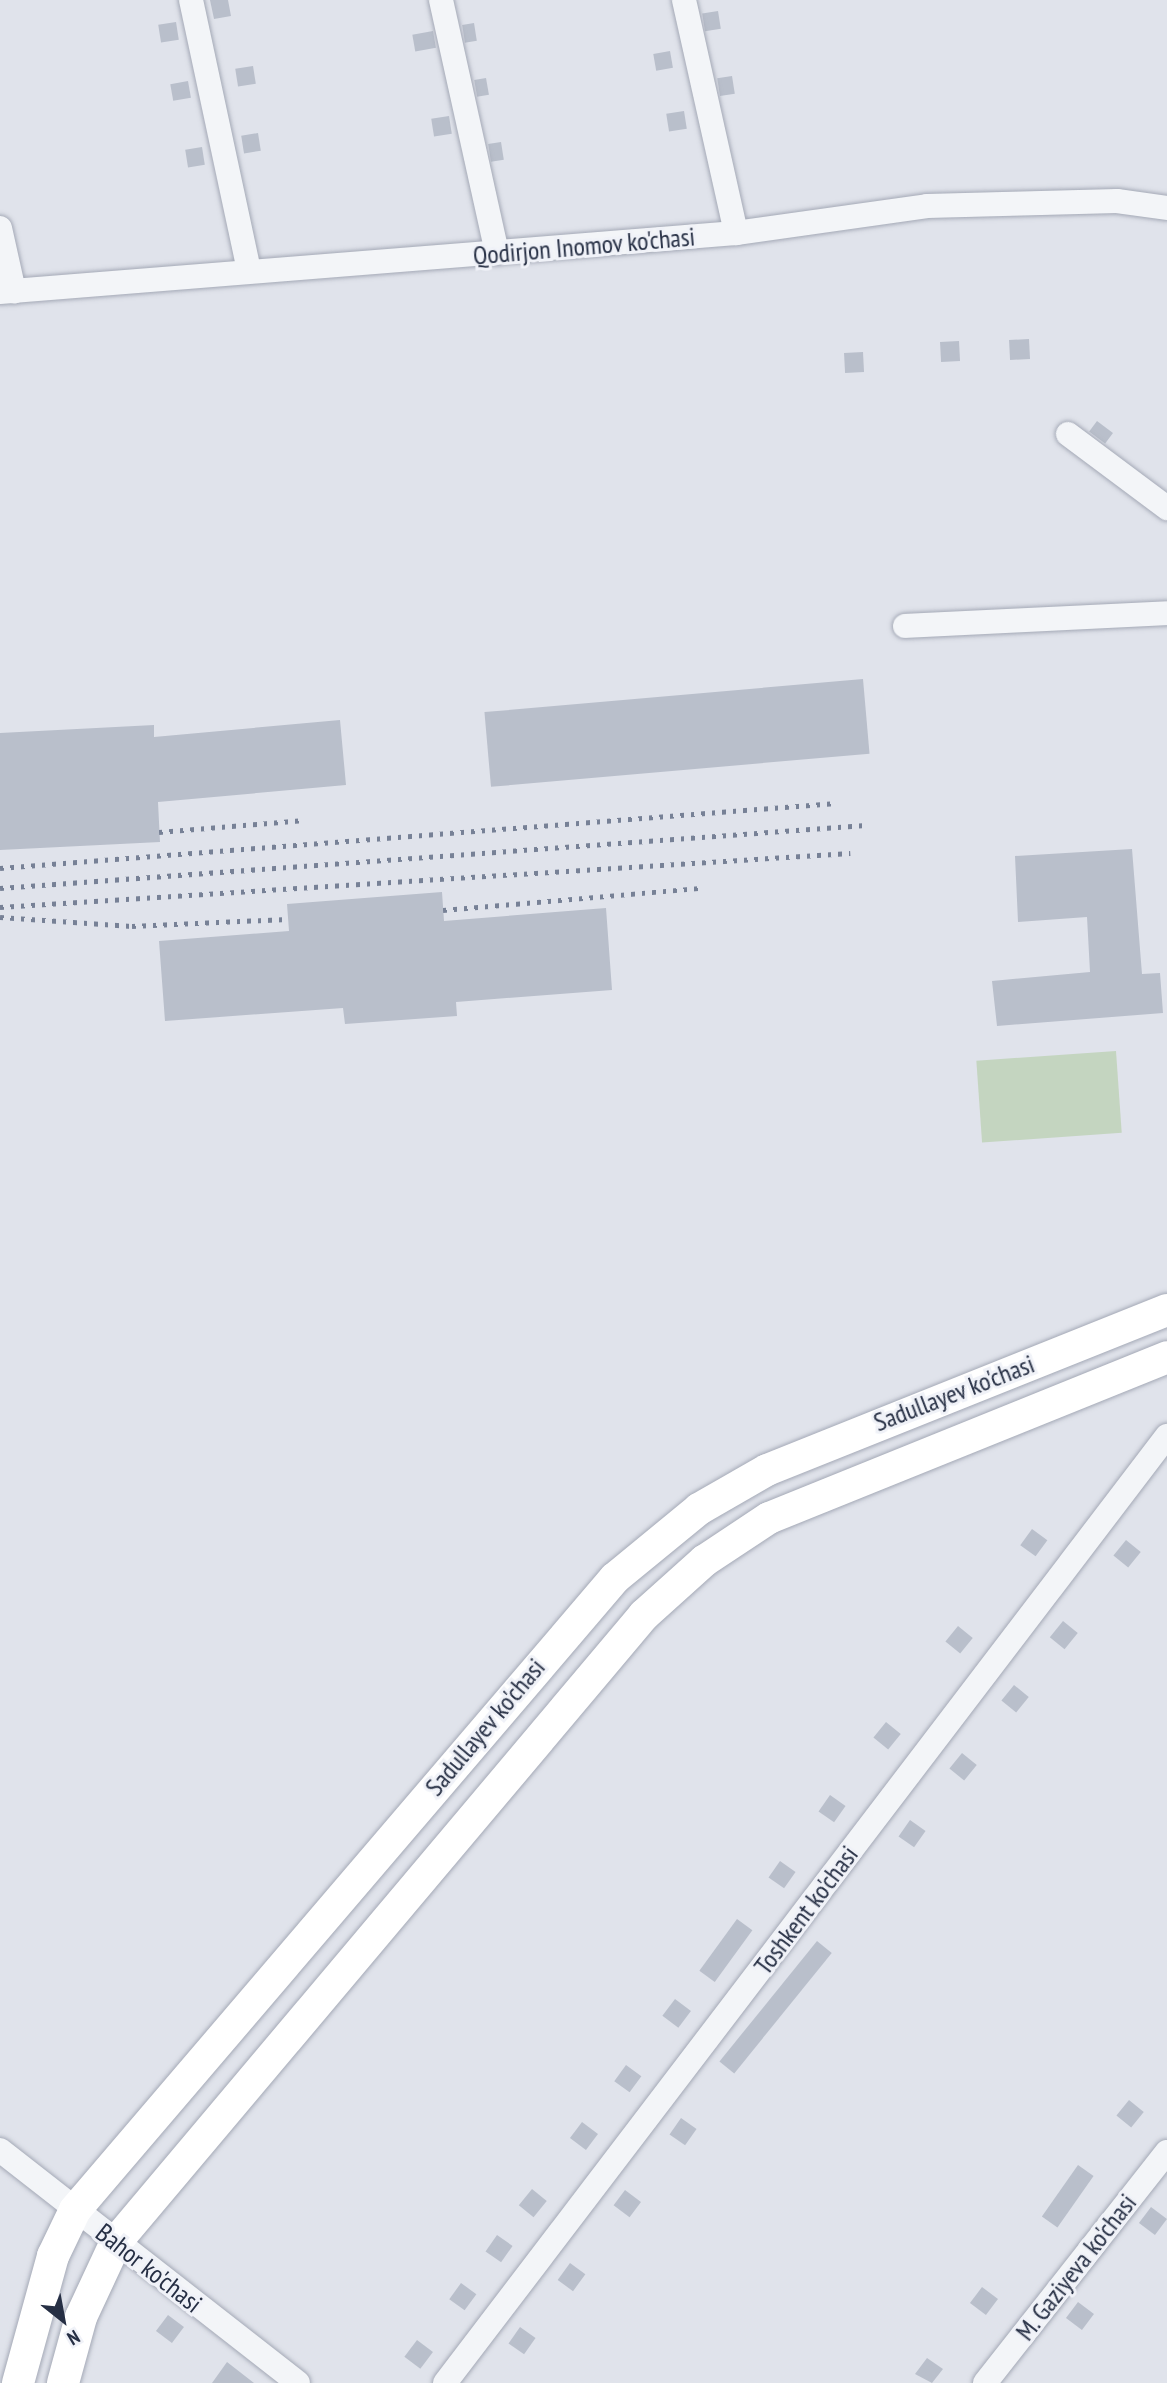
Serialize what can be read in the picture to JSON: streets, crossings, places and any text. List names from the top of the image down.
{
  "streets": {
    "main road": ["Sadullayev ko'chasi"],
    "street": [
      "Qodirjon Inomov ko'chasi",
      "Toshkent ko'chasi",
      "M. Gaziyeva ko'chasi",
      "Bahor ko'chasi"
    ]
  },
  "crossings": [
    ["Sadullayev ko'chasi", "Bahor ko'chasi"]
  ],
  "north": "bottom right"
}
